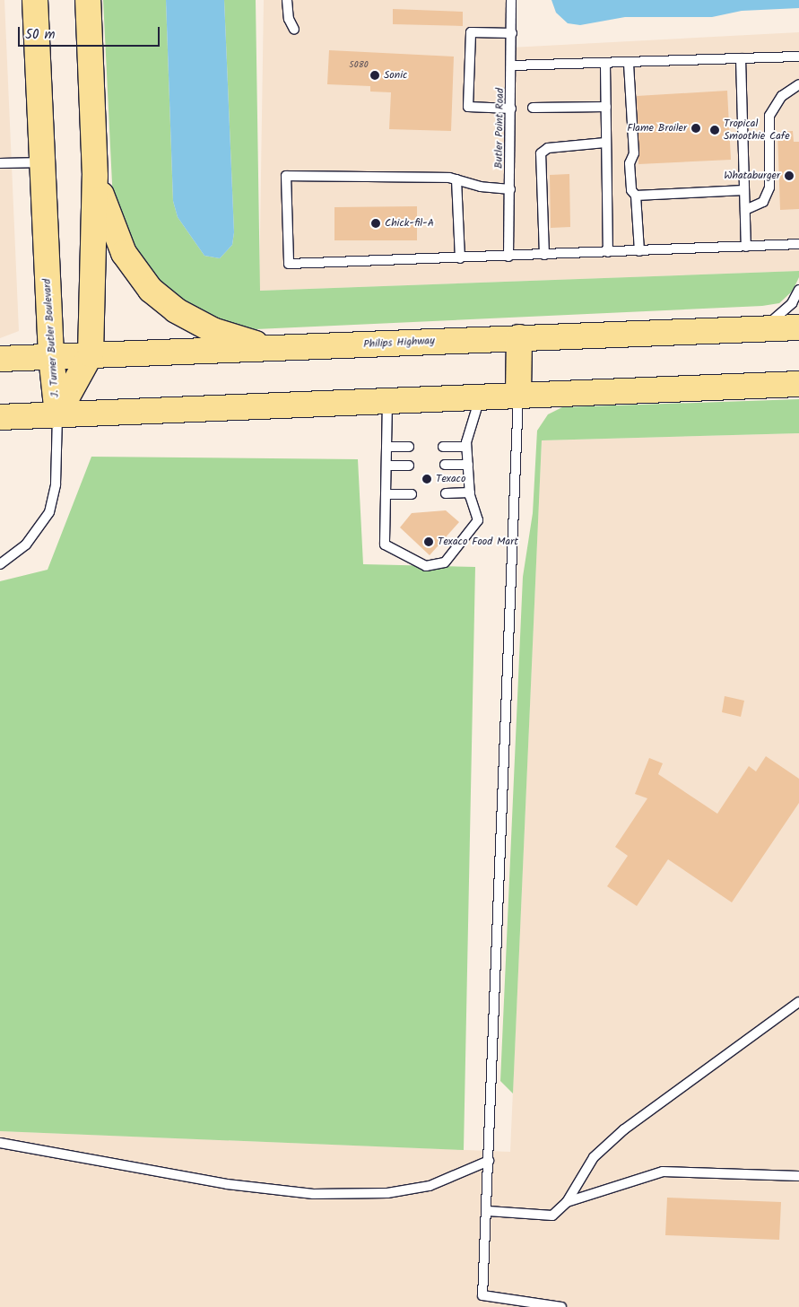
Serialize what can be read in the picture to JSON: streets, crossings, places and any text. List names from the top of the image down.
{
  "streets": {
    "main road": ["J. Turner Butler Boulevard", "Philips Highway"],
    "lane": ["Butler Point Road"]
  },
  "crossings": [
    ["J. Turner Butler Boulevard", "Philips Highway"]
  ],
  "places": [
    "Sonic",
    "Flame Broiler",
    "Tropical Smoothie Cafe",
    "Whataburger",
    "Chick-fil-A",
    "Texaco",
    "Texaco Food Mart"
  ],
  "house_numbers": ["5080"],
  "scale_bar": "50 m"
}
